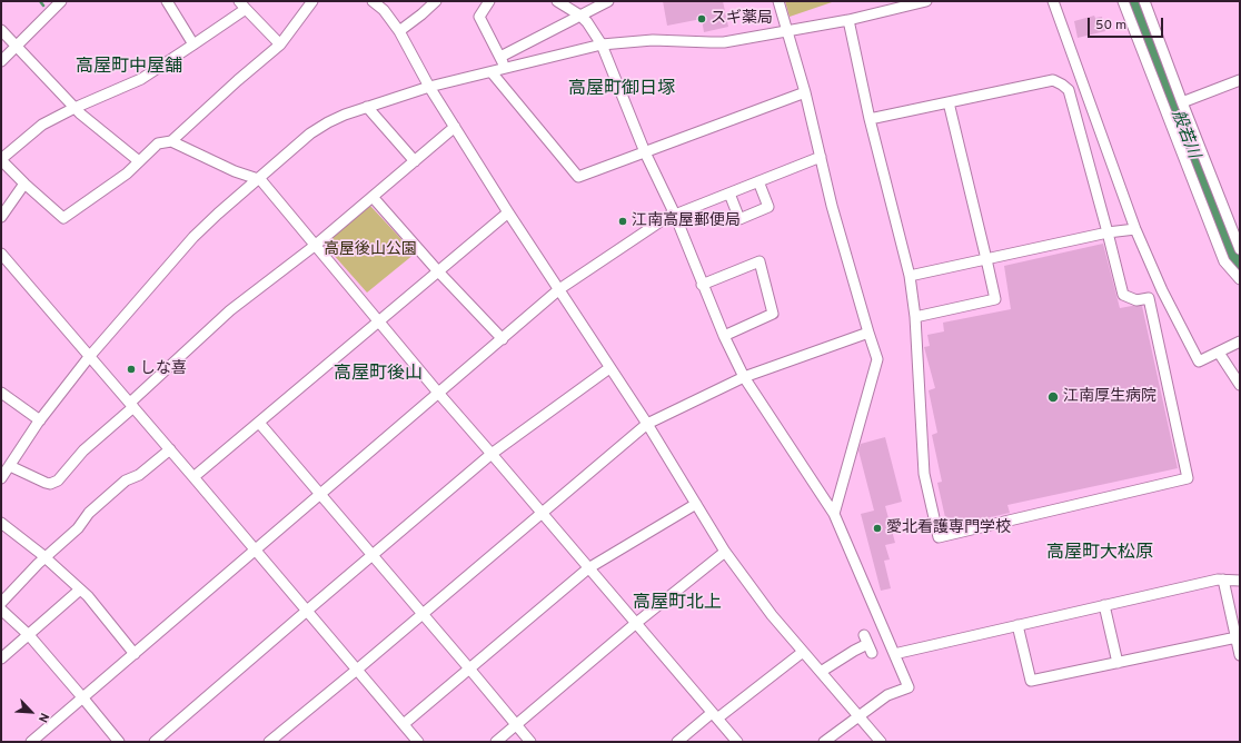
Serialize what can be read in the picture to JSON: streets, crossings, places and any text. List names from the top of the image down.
{
  "districts": [
    "高屋町中屋舗",
    "高屋町御日塚",
    "高屋町後山",
    "高屋町大松原",
    "高屋町北上"
  ],
  "water": ["般若川"],
  "parks": ["高屋後山公園"],
  "places": [
    "スギ薬局",
    "江南高屋郵便局",
    "しな喜",
    "江南厚生病院",
    "愛北看護専門学校"
  ],
  "scale_bar": "50 m",
  "north": "bottom right"
}
